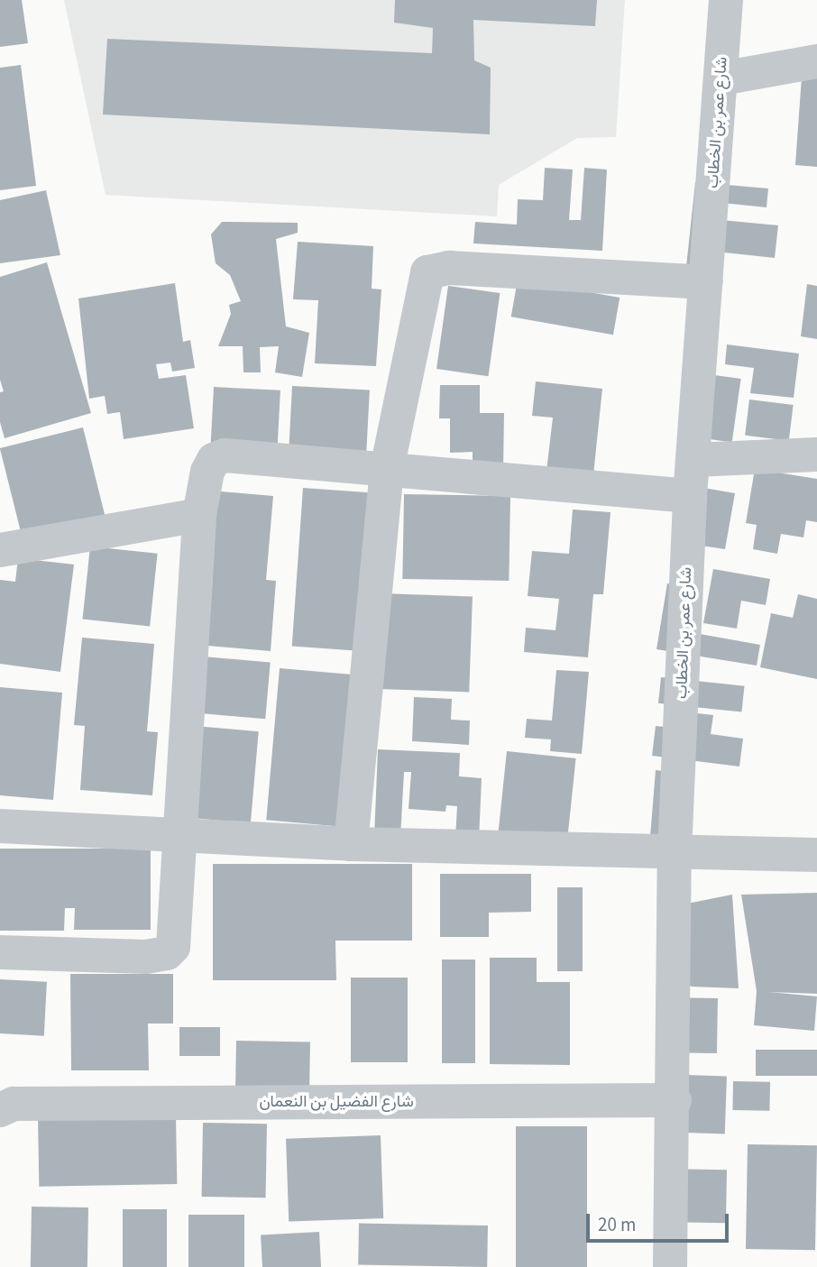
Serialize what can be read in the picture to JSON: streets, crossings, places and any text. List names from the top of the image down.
{
  "streets": {
    "street": ["شارع عمر بن الخطاب", "شارع الفضيل بن النعمان"]
  },
  "crossings": [
    ["شارع عمر بن الخطاب", "شارع الفضيل بن النعمان"]
  ],
  "scale_bar": "20 m"
}
